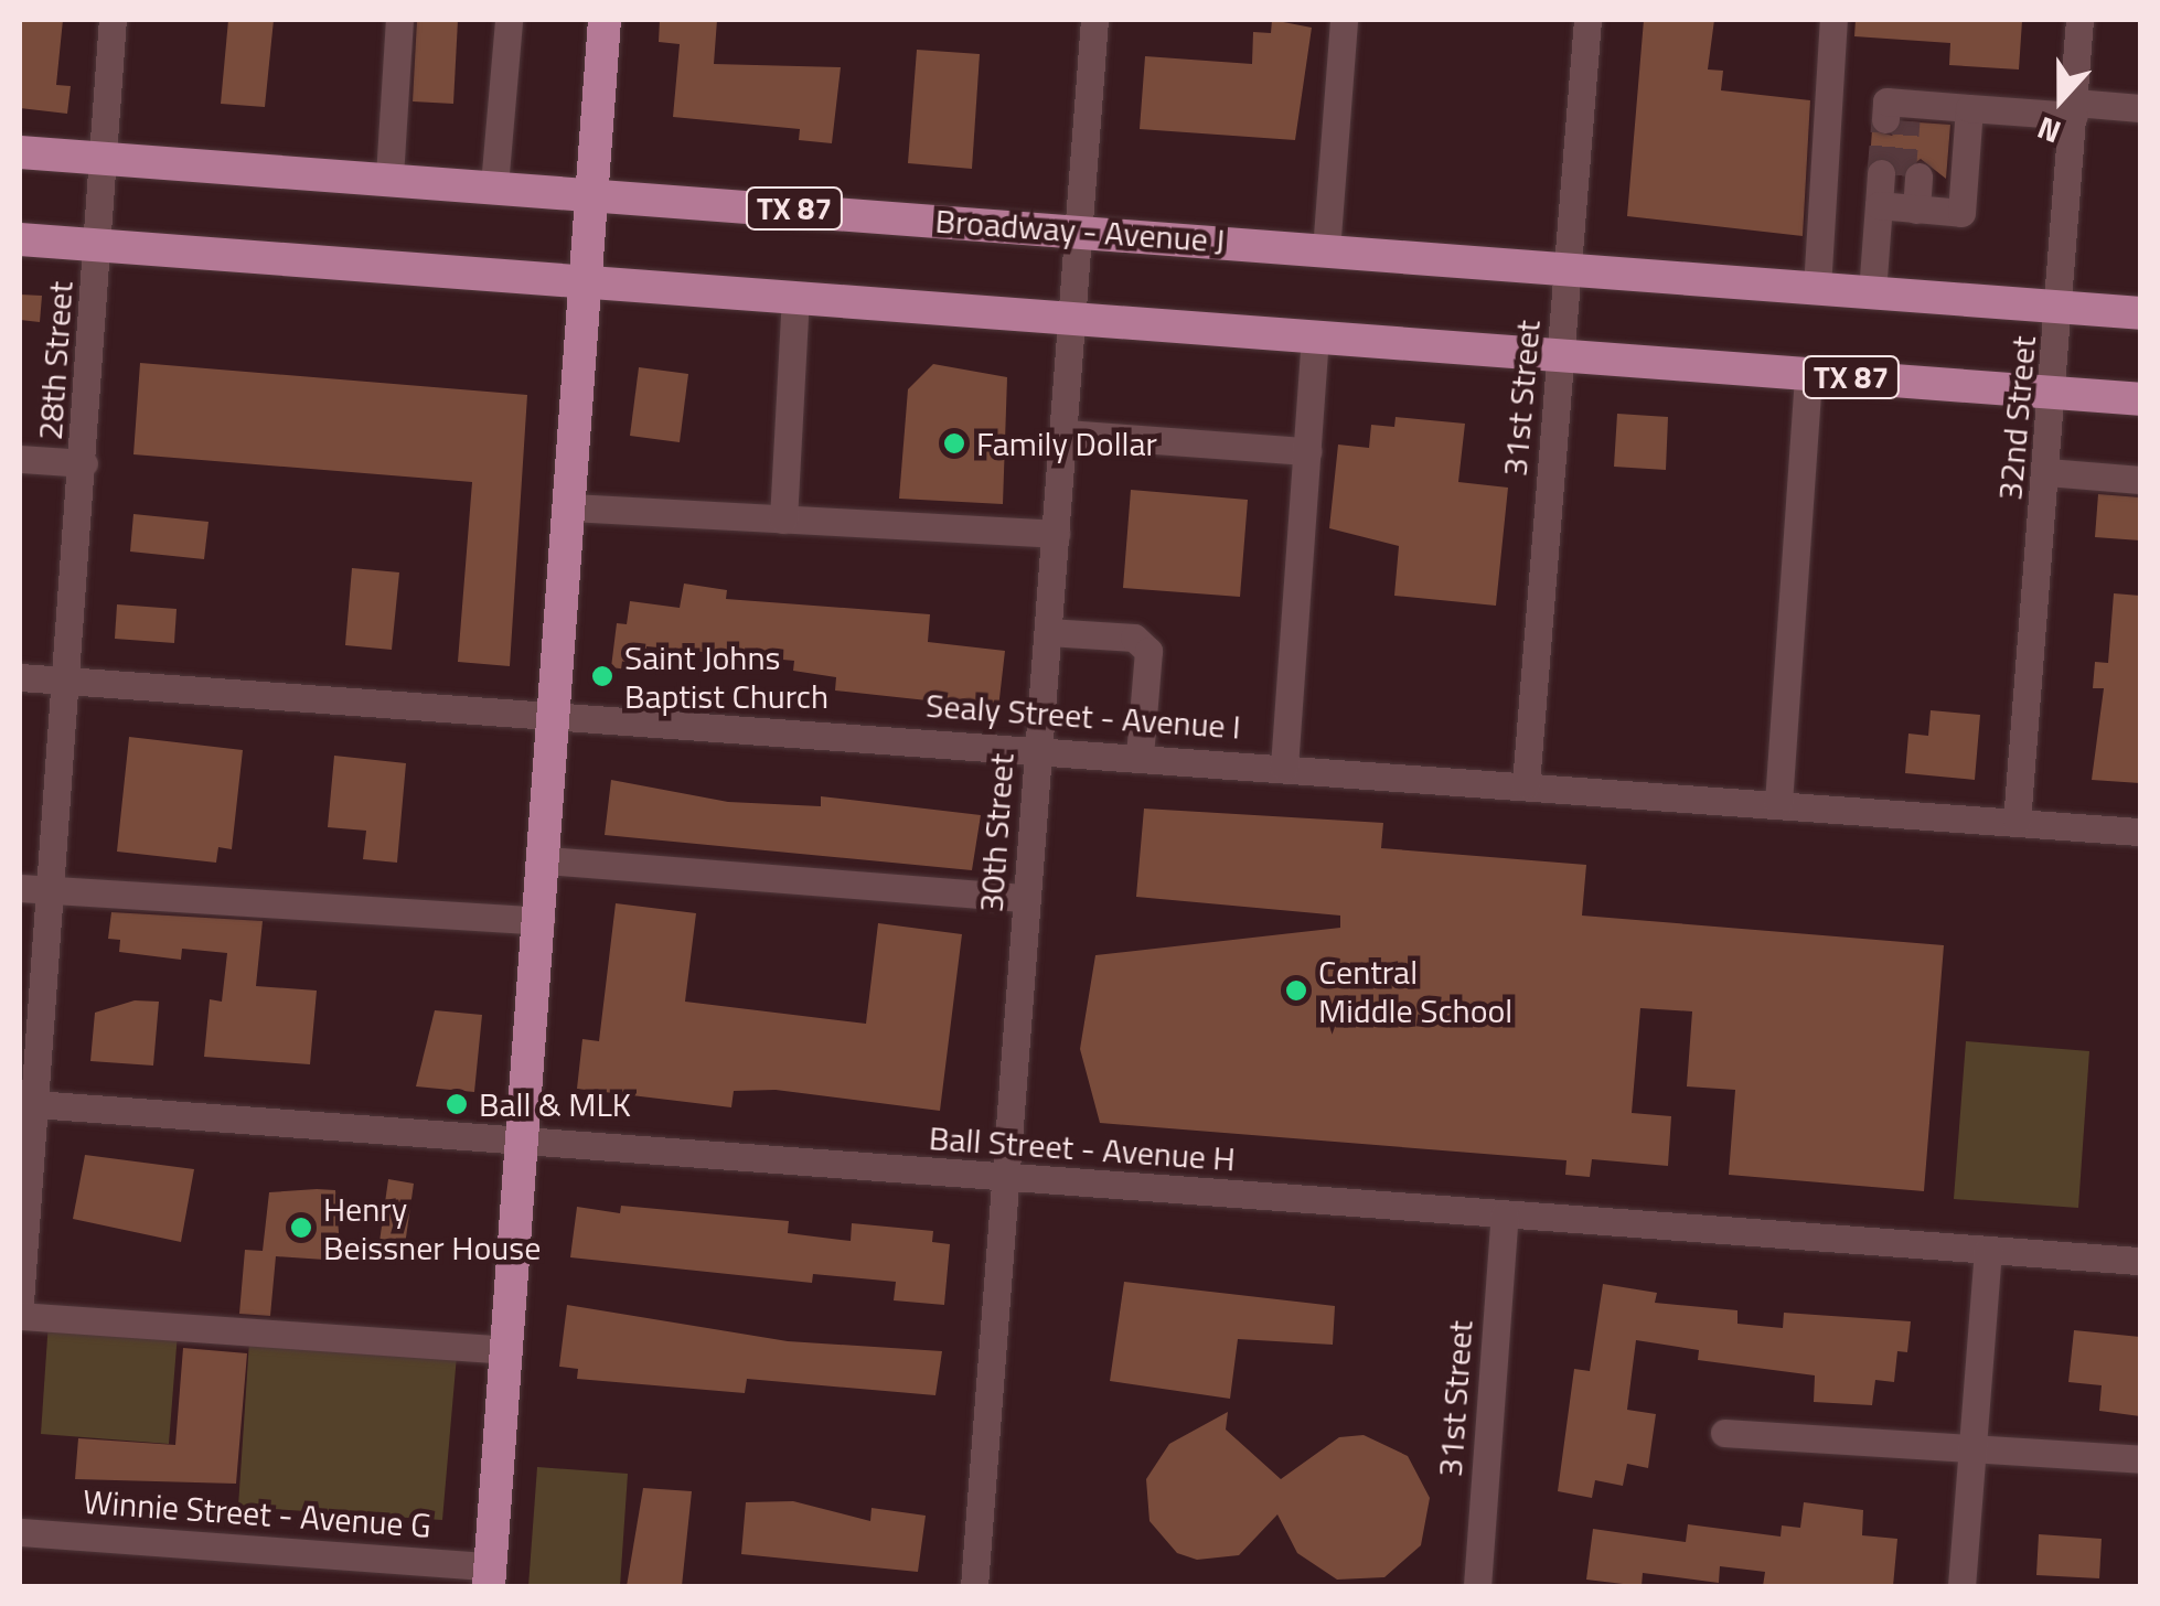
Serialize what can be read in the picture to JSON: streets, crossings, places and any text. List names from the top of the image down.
{
  "streets": {
    "main road": ["TX 87", "Broadway - Avenue J"],
    "street": [
      "28th Street",
      "31st Street",
      "32nd Street",
      "Sealy Street - Avenue I",
      "30th Street",
      "Ball Street - Avenue H",
      "Winnie Street - Avenue G"
    ]
  },
  "crossings": [
    ["TX 87", "28th Street"],
    ["TX 87", "31st Street"],
    ["TX 87", "32nd Street"],
    ["TX 87", "30th Street"],
    ["Broadway - Avenue J", "28th Street"],
    ["Broadway - Avenue J", "31st Street"],
    ["Broadway - Avenue J", "32nd Street"],
    ["Broadway - Avenue J", "30th Street"],
    ["28th Street", "Sealy Street - Avenue I"],
    ["28th Street", "Ball Street - Avenue H"],
    ["31st Street", "Sealy Street - Avenue I"],
    ["31st Street", "Ball Street - Avenue H"],
    ["32nd Street", "Sealy Street - Avenue I"],
    ["Sealy Street - Avenue I", "30th Street"],
    ["30th Street", "Ball Street - Avenue H"]
  ],
  "places": [
    "Family Dollar",
    "Saint Johns Baptist Church",
    "Central Middle School",
    "Ball & MLK",
    "Henry Beissner House"
  ],
  "north": "bottom"
}
